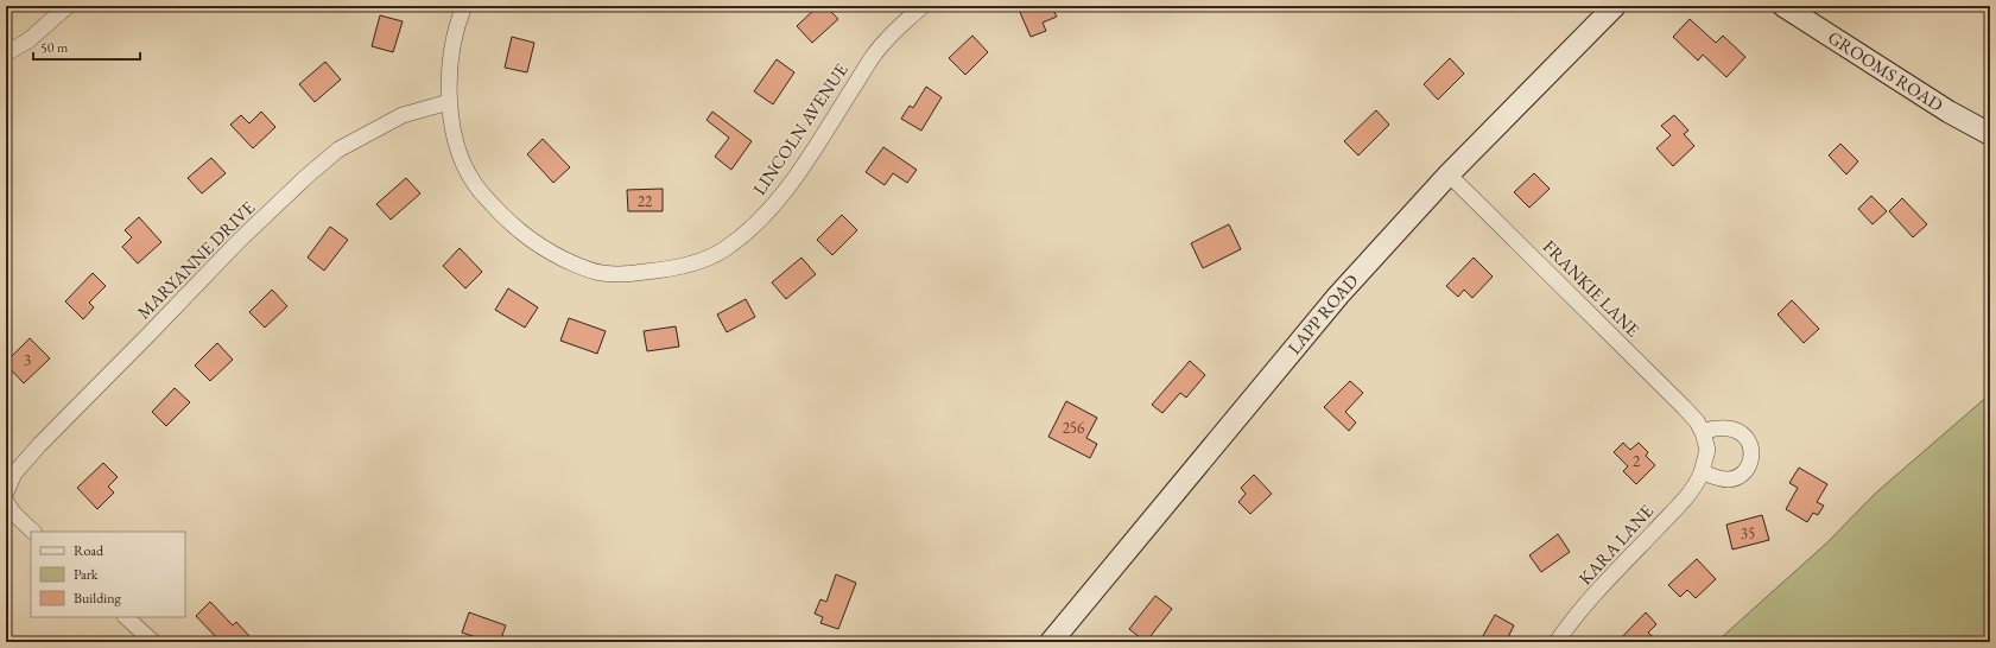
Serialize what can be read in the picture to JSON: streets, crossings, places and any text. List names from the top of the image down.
{
  "streets": {
    "street": [
      "GROOMS ROAD",
      "LINCOLN AVENUE",
      "MARYANNE DRIVE",
      "FRANKIE LANE",
      "LAPP ROAD",
      "KARA LANE"
    ]
  },
  "crossings": [
    ["LINCOLN AVENUE", "MARYANNE DRIVE"],
    ["FRANKIE LANE", "LAPP ROAD"],
    ["FRANKIE LANE", "KARA LANE"]
  ],
  "house_numbers": [
    "22",
    "3",
    "256",
    "2",
    "35"
  ],
  "legend": ["Road", "Park", "Building"],
  "scale_bar": "50 m"
}
